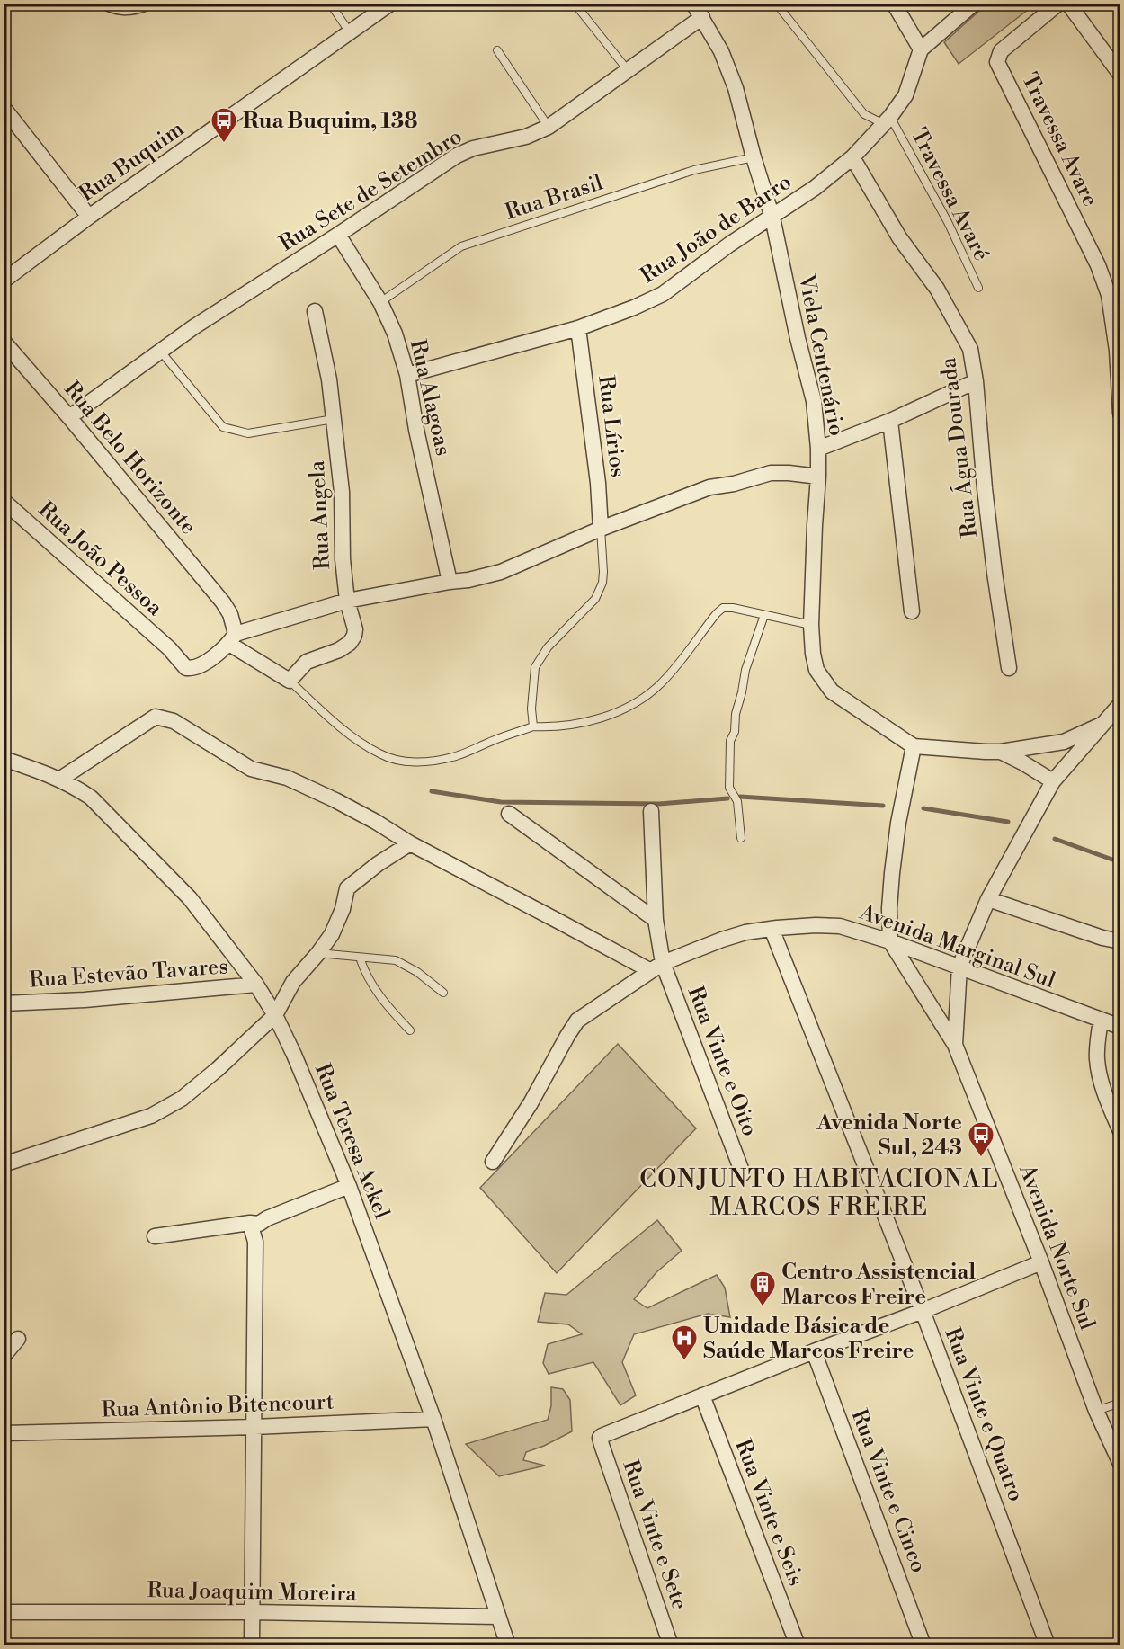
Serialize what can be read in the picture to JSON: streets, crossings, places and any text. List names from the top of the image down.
{
  "streets": {
    "street": [
      "Travessa Avare",
      "Rua Buquim",
      "Rua Sete de Setembro",
      "Rua João de Barro",
      "Viela Centenário",
      "Rua Alagoas",
      "Rua Lírios",
      "Rua Água Dourada",
      "Rua Belo Horizonte",
      "Rua Angela",
      "Rua João Pessoa",
      "Avenida Marginal Sul",
      "Rua Estevão Tavares",
      "Rua Vinte e Oito",
      "Rua Teresa Ackel",
      "Avenida Norte Sul",
      "Rua Antônio Bitencourt",
      "Rua Vinte e Quatro",
      "Rua Vinte e Cinco",
      "Rua Vinte e Seis",
      "Rua Vinte e Sete",
      "Rua Joaquim Moreira"
    ],
    "lane": ["Travessa Avaré", "Rua Brasil"]
  },
  "crossings": [
    ["Rua Sete de Setembro", "Viela Centenário"],
    ["Rua Sete de Setembro", "Rua Alagoas"],
    ["Rua Sete de Setembro", "Rua Belo Horizonte"],
    ["Travessa Avaré", "Rua João de Barro"],
    ["Rua Brasil", "Viela Centenário"],
    ["Rua Brasil", "Rua Alagoas"],
    ["Rua João de Barro", "Viela Centenário"],
    ["Rua João de Barro", "Rua Alagoas"],
    ["Rua João de Barro", "Rua Lírios"],
    ["Rua João de Barro", "Rua Água Dourada"],
    ["Rua Belo Horizonte", "Rua João Pessoa"],
    ["Avenida Marginal Sul", "Rua Vinte e Oito"],
    ["Avenida Marginal Sul", "Avenida Norte Sul"],
    ["Avenida Marginal Sul", "Rua Vinte e Quatro"],
    ["Rua Estevão Tavares", "Rua Teresa Ackel"],
    ["Rua Teresa Ackel", "Rua Antônio Bitencourt"],
    ["Rua Teresa Ackel", "Rua Joaquim Moreira"],
    ["Rua Vinte e Seis", "Rua Vinte e Sete"]
  ],
  "districts": ["CONJUNTO HABITACIONAL MARCOS FREIRE"],
  "places": {
    "bus stop": ["Rua Buquim, 138", "Avenida Norte Sul, 243"],
    "building": ["Centro Assistencial Marcos Freire"],
    "hospital": ["Unidade Básica de Saúde Marcos Freire"]
  }
}
